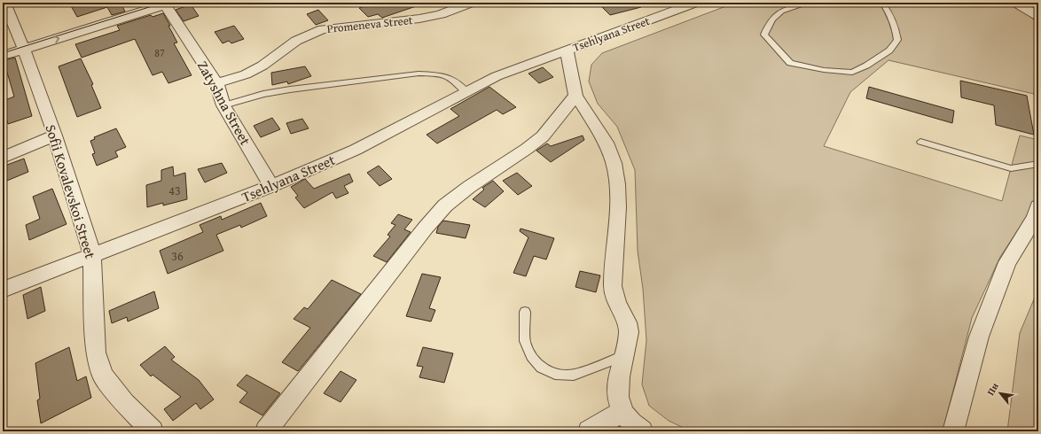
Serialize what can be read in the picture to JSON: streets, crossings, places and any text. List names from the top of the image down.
{
  "streets": {
    "street": [
      "Promeneva Street",
      "Tsehlyana Street",
      "Zatyshna Street",
      "Sofii Kovalevskoi Street"
    ]
  },
  "crossings": [
    ["Promeneva Street", "Zatyshna Street"],
    ["Tsehlyana Street", "Zatyshna Street"],
    ["Tsehlyana Street", "Sofii Kovalevskoi Street"]
  ],
  "house_numbers": ["87", "43", "36"],
  "north": "top left"
}
